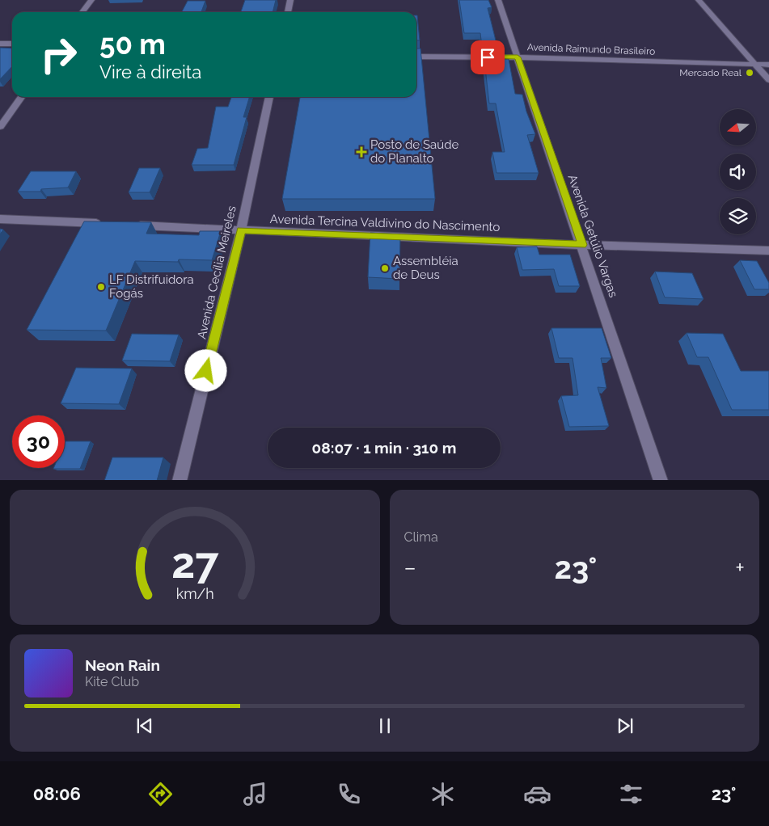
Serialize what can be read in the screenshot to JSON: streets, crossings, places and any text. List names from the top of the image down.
{
  "streets": {
    "street": [
      "Avenida Raimundo Brasileiro",
      "Avenida Tercina Valdivino do Nascimento",
      "Avenida Getúlio Vargas",
      "Avenida Cecília Meireles"
    ]
  },
  "crossings": [
    ["Avenida Raimundo Brasileiro", "Avenida Getúlio Vargas"],
    ["Avenida Tercina Valdivino do Nascimento", "Avenida Getúlio Vargas"],
    ["Avenida Tercina Valdivino do Nascimento", "Avenida Cecília Meireles"]
  ],
  "places": {
    "other": ["Mercado Real", "Assembléia de Deus", "LF Distrifuidora Fogás"],
    "health": ["Posto de Saúde do Planalto"]
  },
  "north": "left",
  "page": {
    "turn": ["50 m", "Vire à direita"],
    "limit": "30",
    "trip": "08:07 · 1 min · 310 m",
    "tile": "Clima",
    "heat": ["−", "23°", "+"],
    "song": ["Neon Rain", "Kite Club"],
    "tabs": ["08:06", "23°"],
    "gauge": ["27", "km/h"]
  }
}
